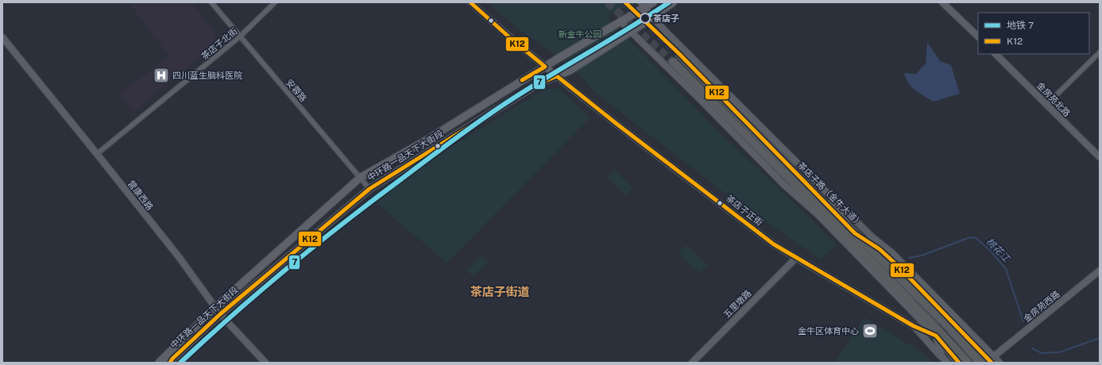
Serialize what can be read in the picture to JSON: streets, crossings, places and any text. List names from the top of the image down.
{
  "streets": {
    "highway": ["茶店子路（金牛大道）"],
    "main road": [
      "金房苑北路",
      "中环路一品天下大街段",
      "营康西路",
      "茶店子正街",
      "五里墩路",
      "金房苑西路"
    ],
    "street": ["茶店子北街", "安蓉路"]
  },
  "crossings": [
    ["茶店子北街", "安蓉路"],
    ["茶店子北街", "营康西路"],
    ["安蓉路", "中环路一品天下大街段"],
    ["中环路一品天下大街段", "营康西路"],
    ["中环路一品天下大街段", "茶店子正街"],
    ["茶店子正街", "五里墩路"]
  ],
  "districts": ["茶店子街道"],
  "water": ["桃花江"],
  "parks": ["新金牛公园"],
  "places": {
    "other": ["茶店子"],
    "hospital": ["四川蓝生脑科医院"],
    "sports": ["金牛区体育中心"]
  },
  "lines": ["metro line 7", "transit line K12"],
  "legend": ["地铁 7", "K12"]
}
